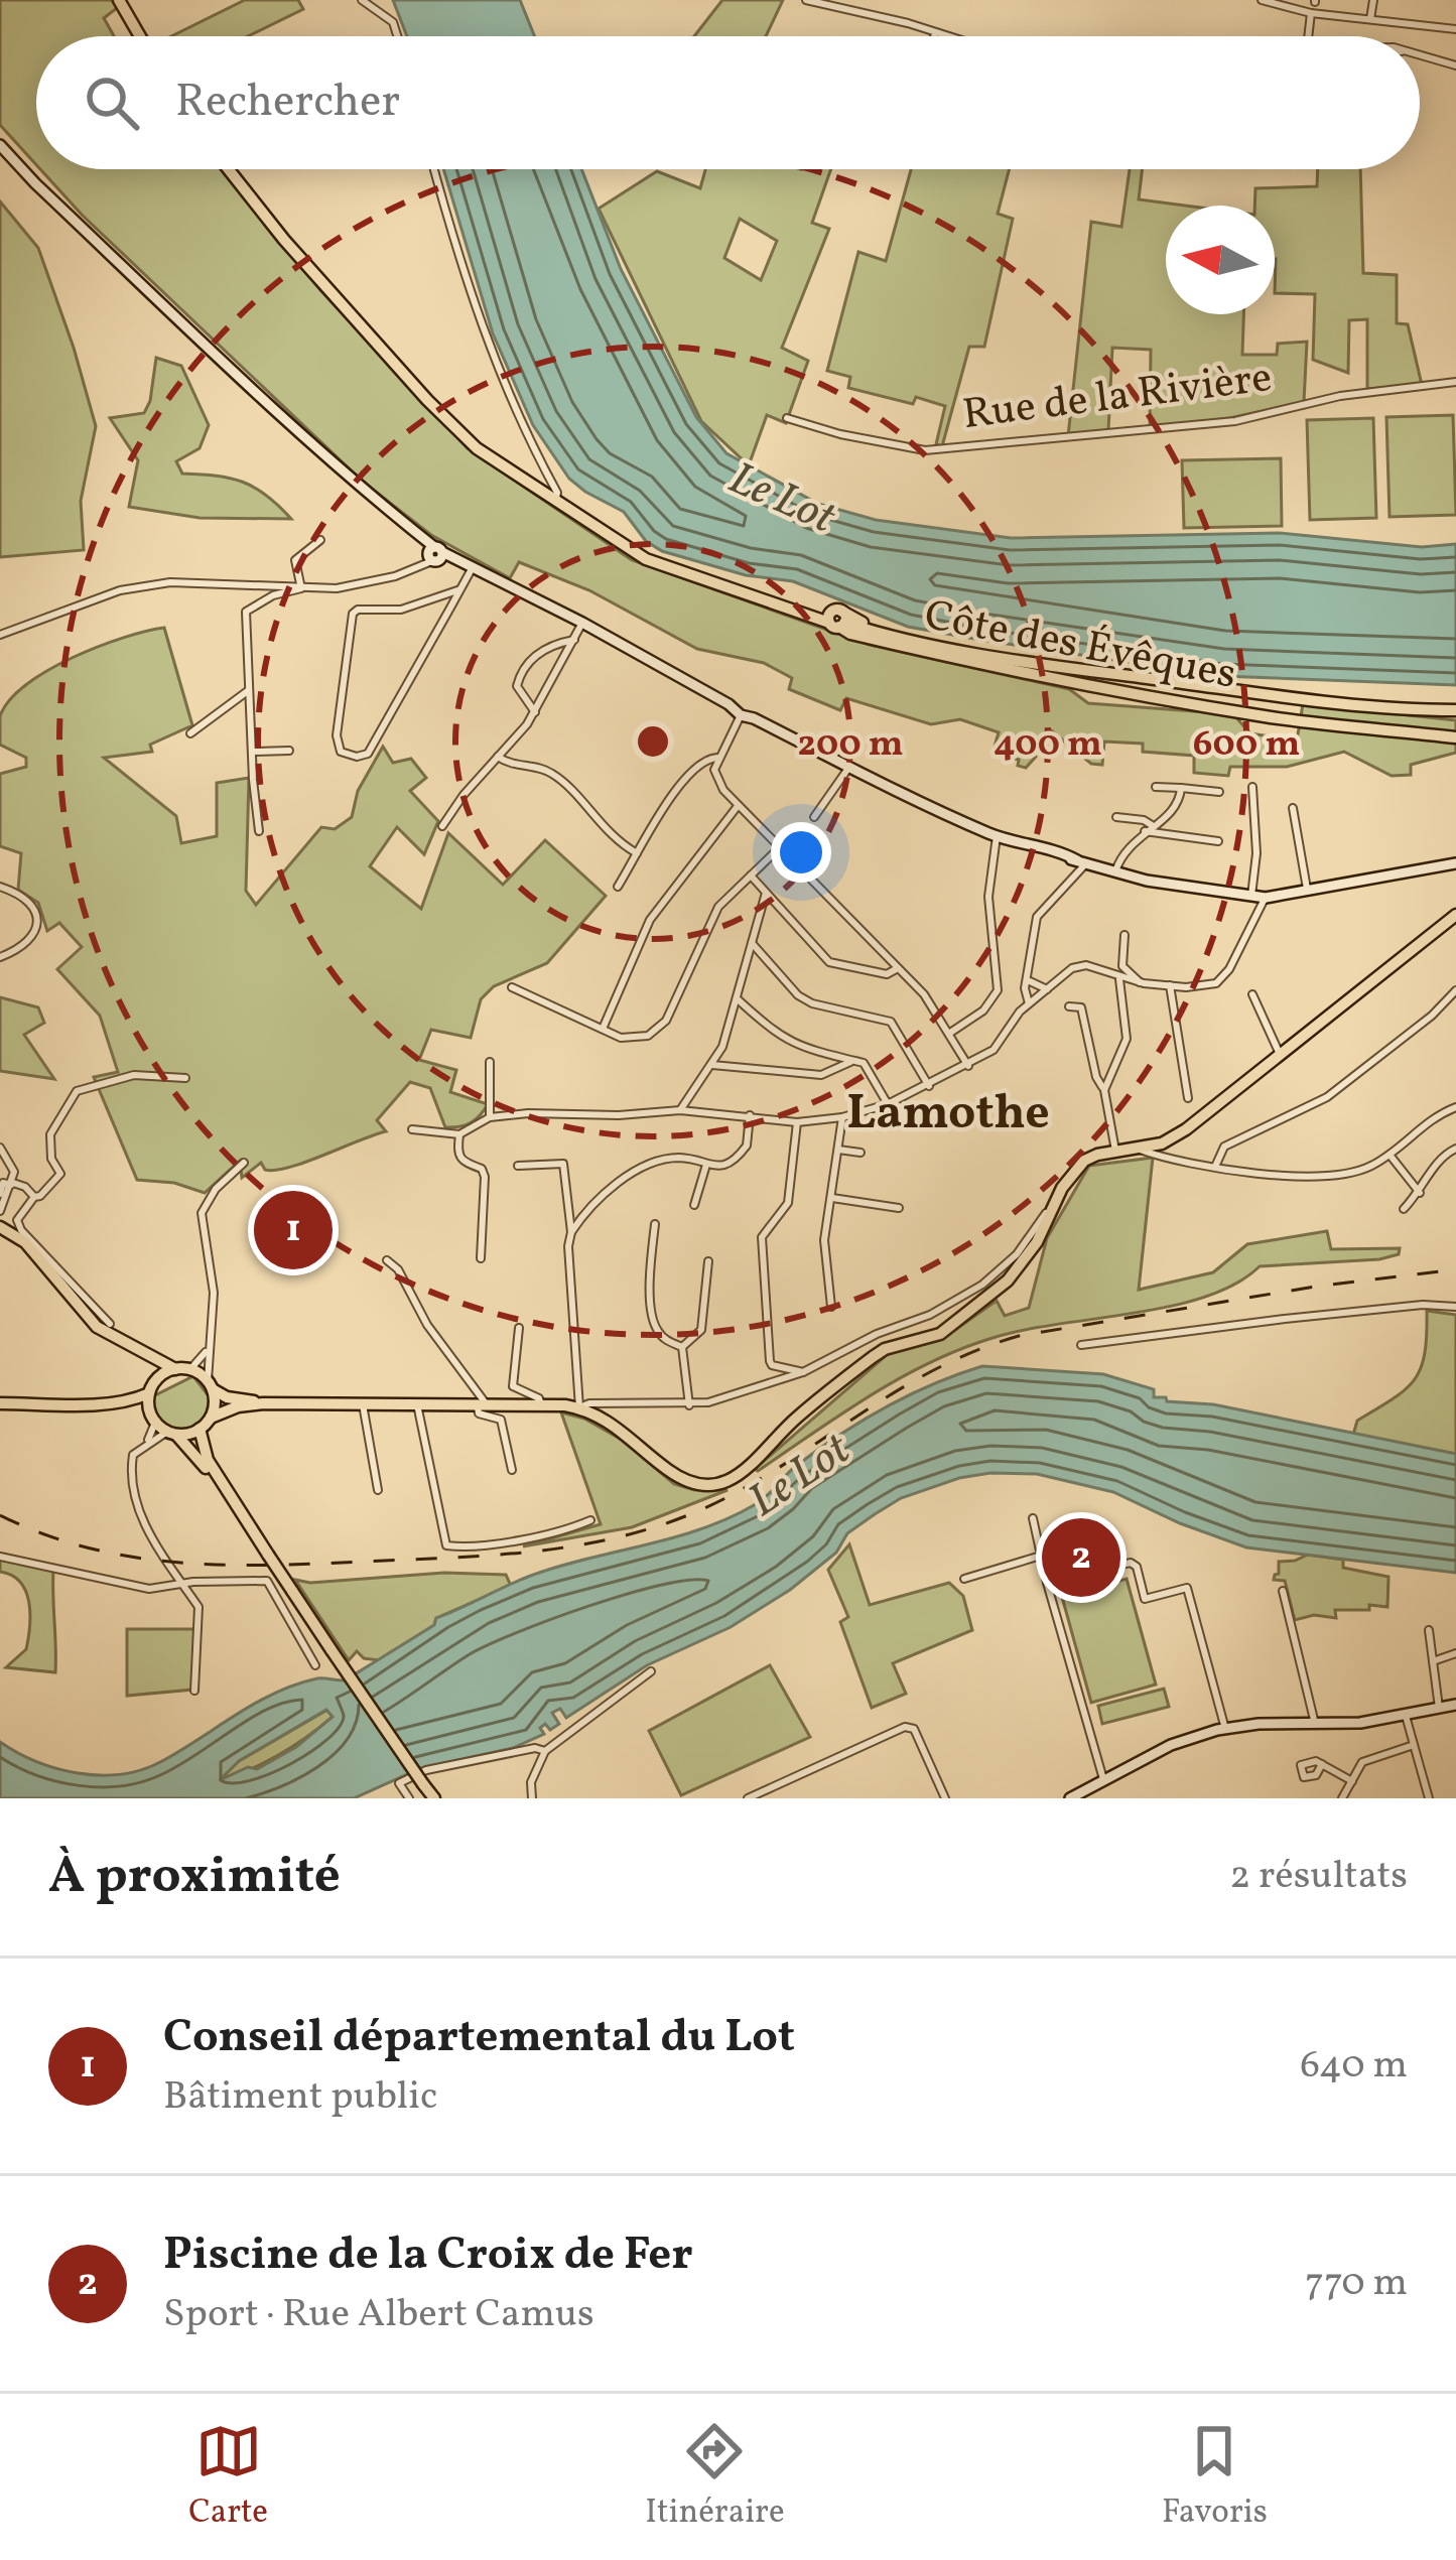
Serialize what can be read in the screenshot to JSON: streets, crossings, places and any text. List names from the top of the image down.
{
  "streets": {
    "main road": ["Côte des Évêques"],
    "street": ["Rue de la Rivière"]
  },
  "districts": ["Lamothe"],
  "water": ["Le Lot"],
  "north": "left",
  "page": {
    "search": "Rechercher",
    "pins": ["1", "2"],
    "heading": ["À proximité", "2 résultats"],
    "list": [
      {
        "mark": "1",
        "name": "Conseil départemental du Lot",
        "note": "Bâtiment public",
        "value": "640 m"
      },
      {
        "mark": "2",
        "name": "Piscine de la Croix de Fer",
        "note": "Sport · Rue Albert Camus",
        "value": "770 m"
      }
    ],
    "nav": ["Carte", "Itinéraire", "Favoris"]
  },
  "rings": ["200 m", "400 m", "600 m"]
}
